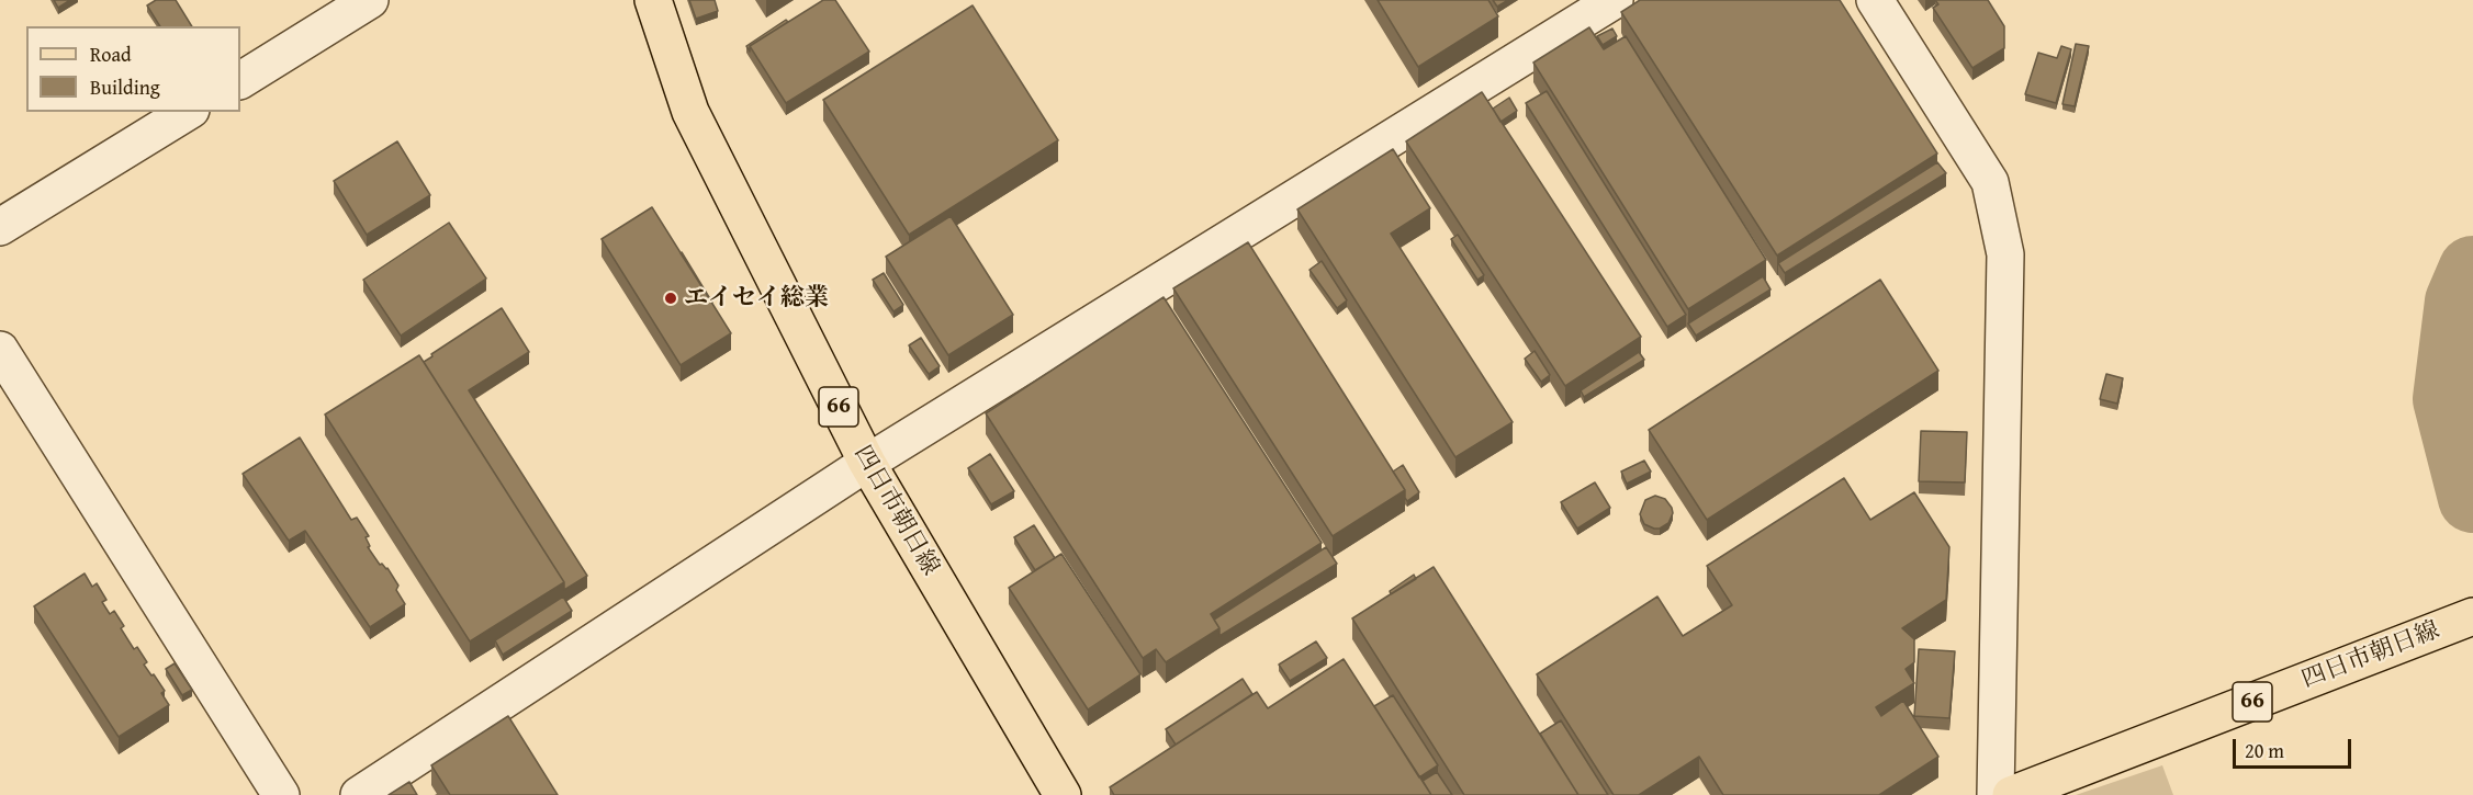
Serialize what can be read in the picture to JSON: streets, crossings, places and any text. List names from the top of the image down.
{
  "streets": {
    "main road": ["66", "四日市朝日線"]
  },
  "places": ["エイセイ総業"],
  "legend": ["Road", "Building"],
  "scale_bar": "20 m"
}
